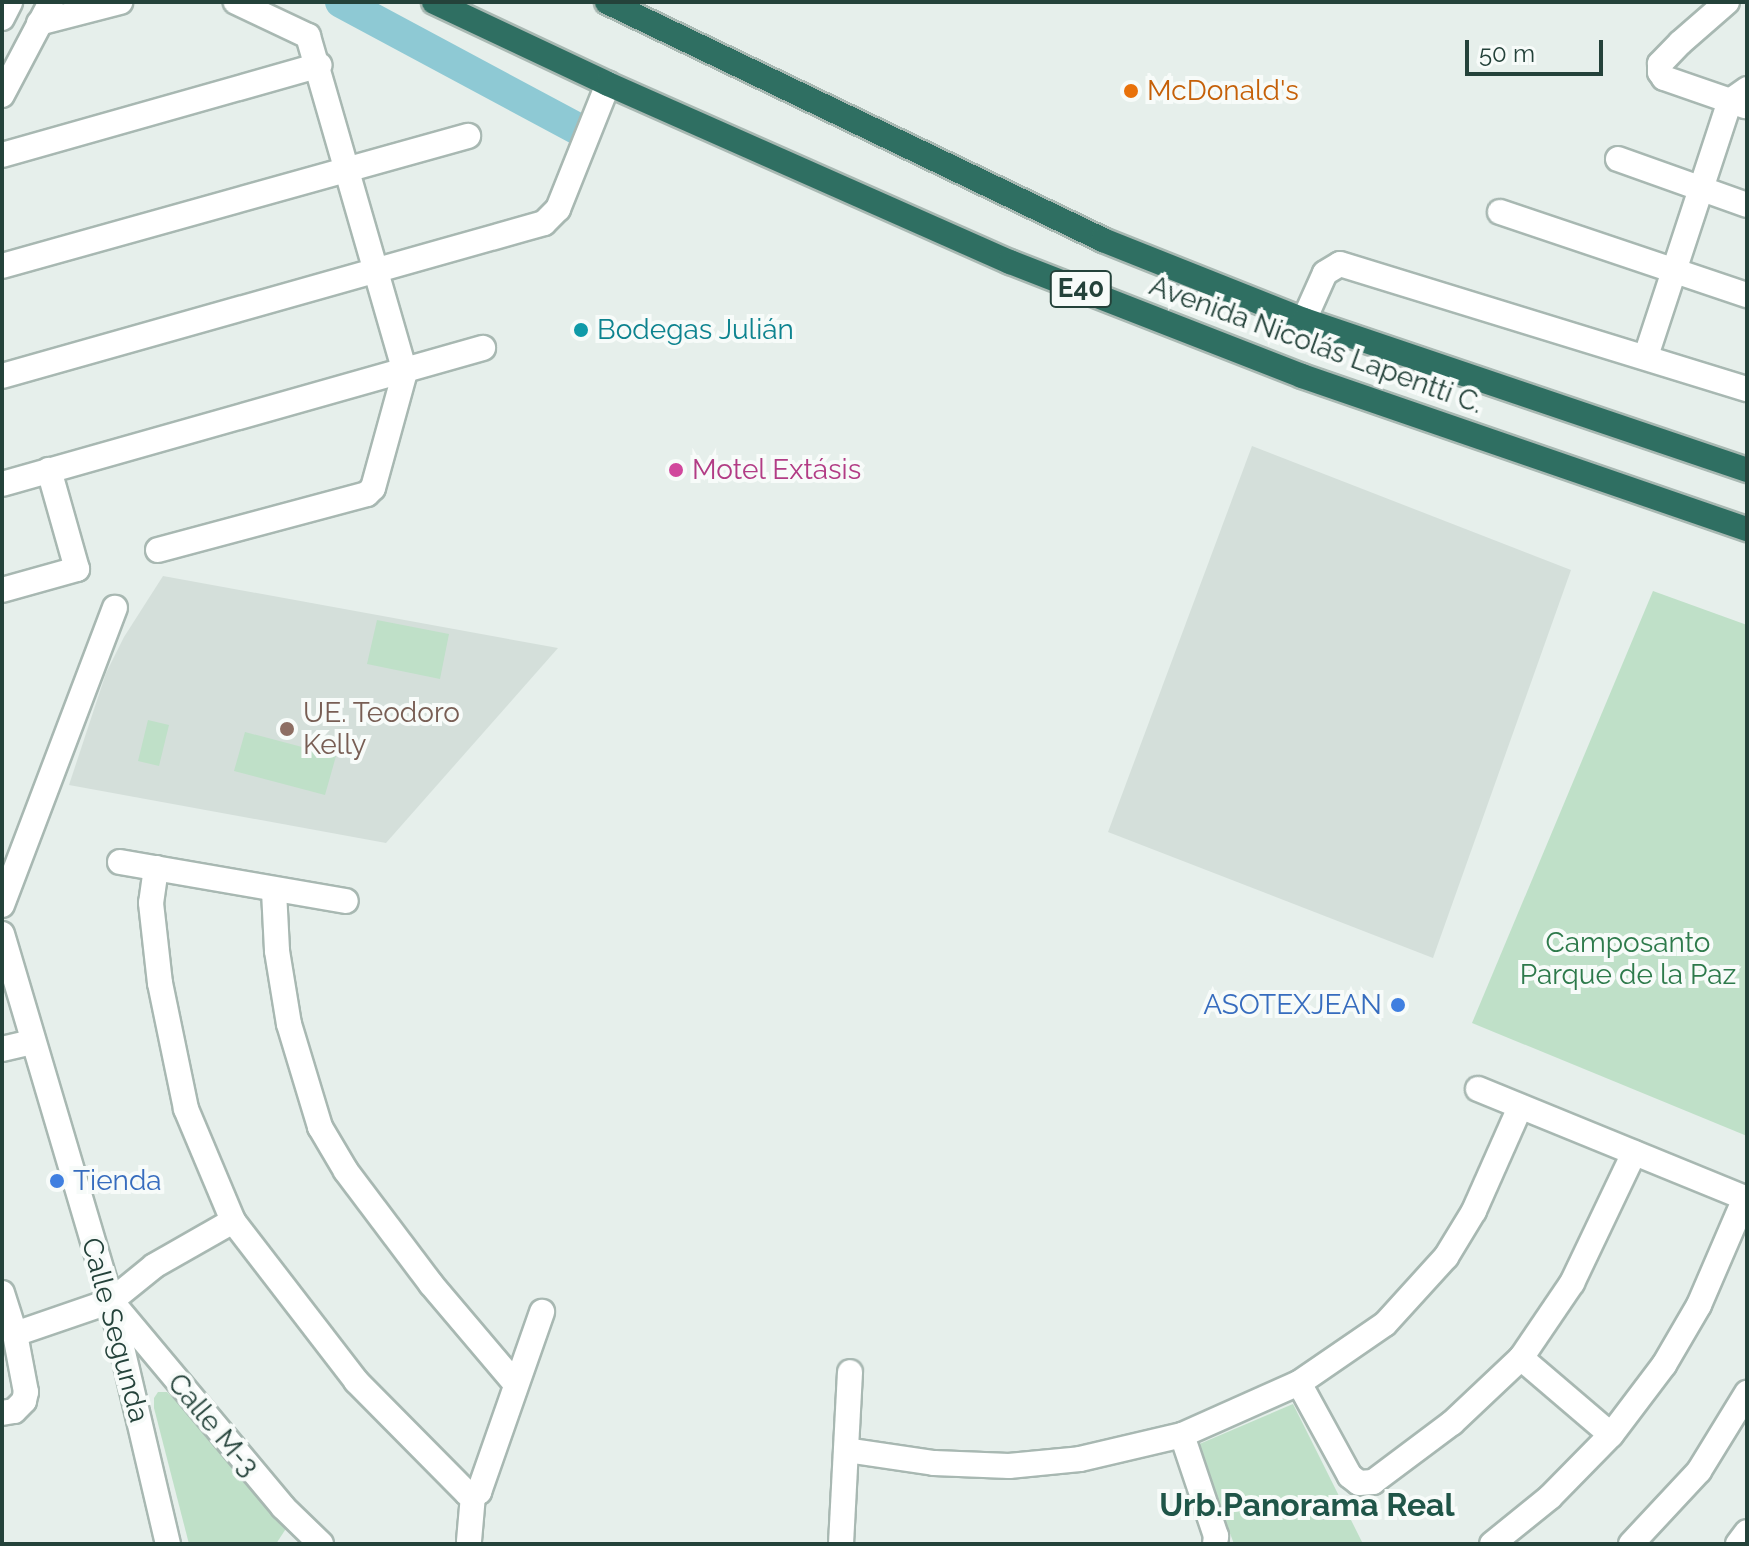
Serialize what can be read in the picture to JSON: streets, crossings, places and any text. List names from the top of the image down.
{
  "streets": {
    "highway": ["E40", "Avenida Nicolás Lapentti C."],
    "street": ["Calle Segunda", "Calle M-3"]
  },
  "crossings": [
    ["Calle Segunda", "Calle M-3"]
  ],
  "districts": ["Urb.Panorama Real"],
  "parks": ["Camposanto Parque de la Paz"],
  "places": [
    "McDonald's",
    "Bodegas Julián",
    "Motel Extásis",
    "UE. Teodoro Kelly",
    "ASOTEXJEAN",
    "Tienda"
  ],
  "scale_bar": "50 m"
}
